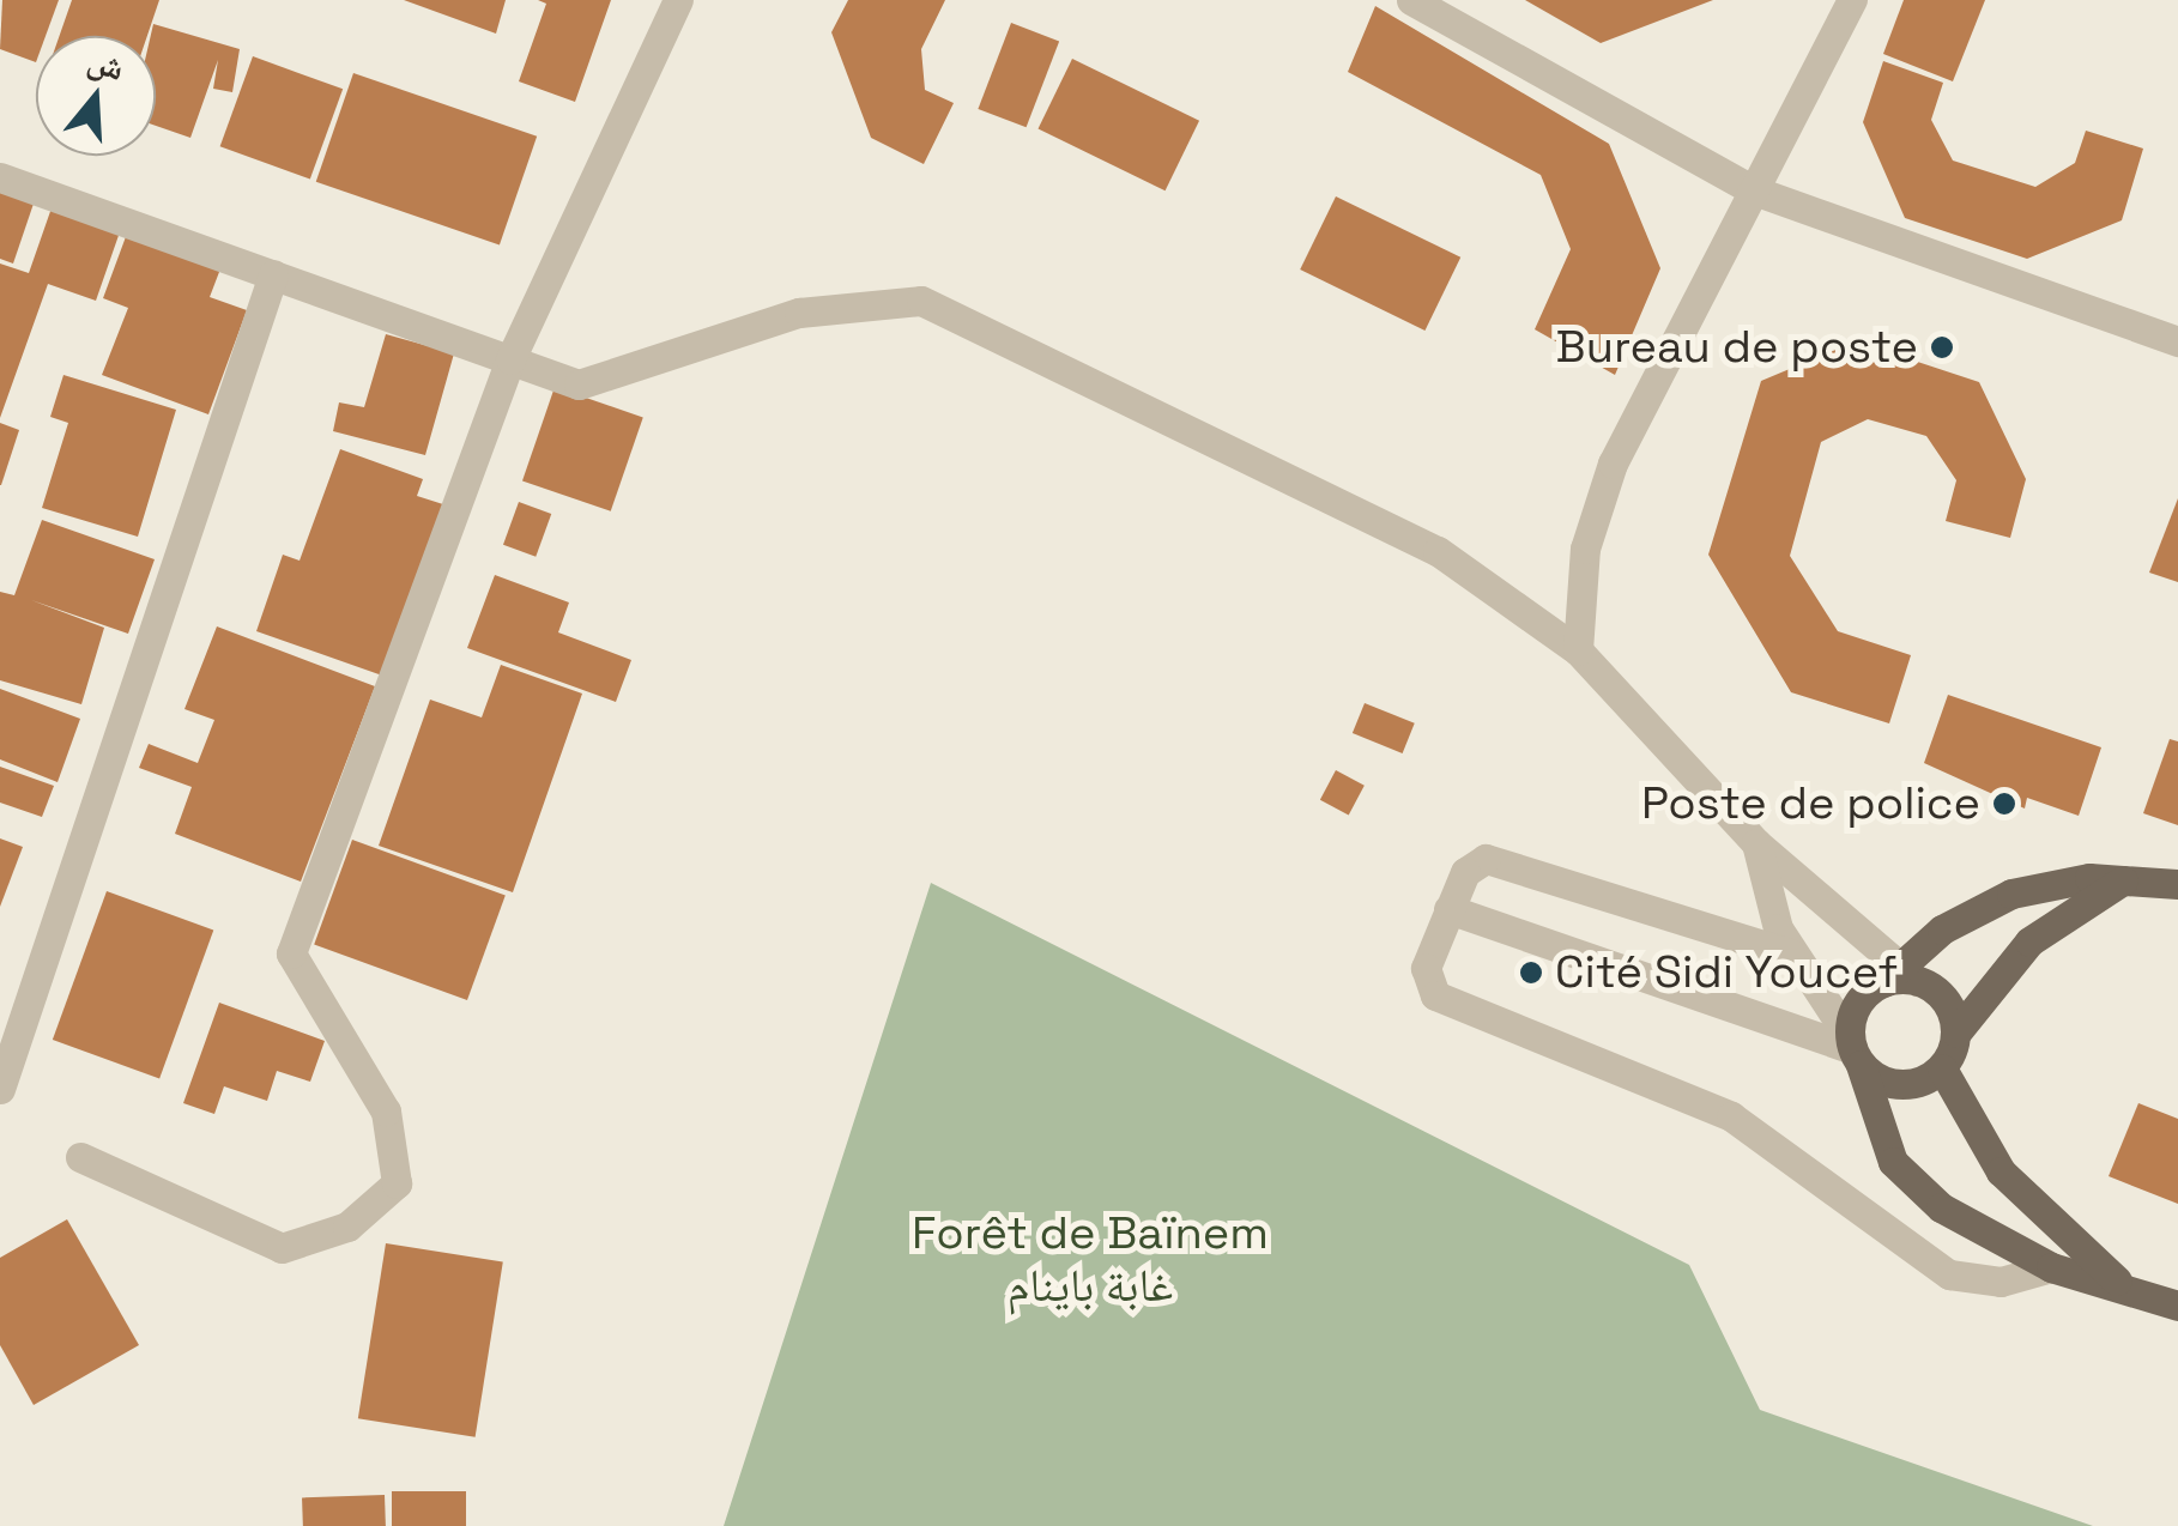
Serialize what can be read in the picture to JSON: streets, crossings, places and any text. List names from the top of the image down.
{
  "parks": ["Forêt de Baïnem غابة باينام"],
  "places": ["Bureau de poste", "Poste de police", "Cité Sidi Youcef"],
  "north": "top"
}
